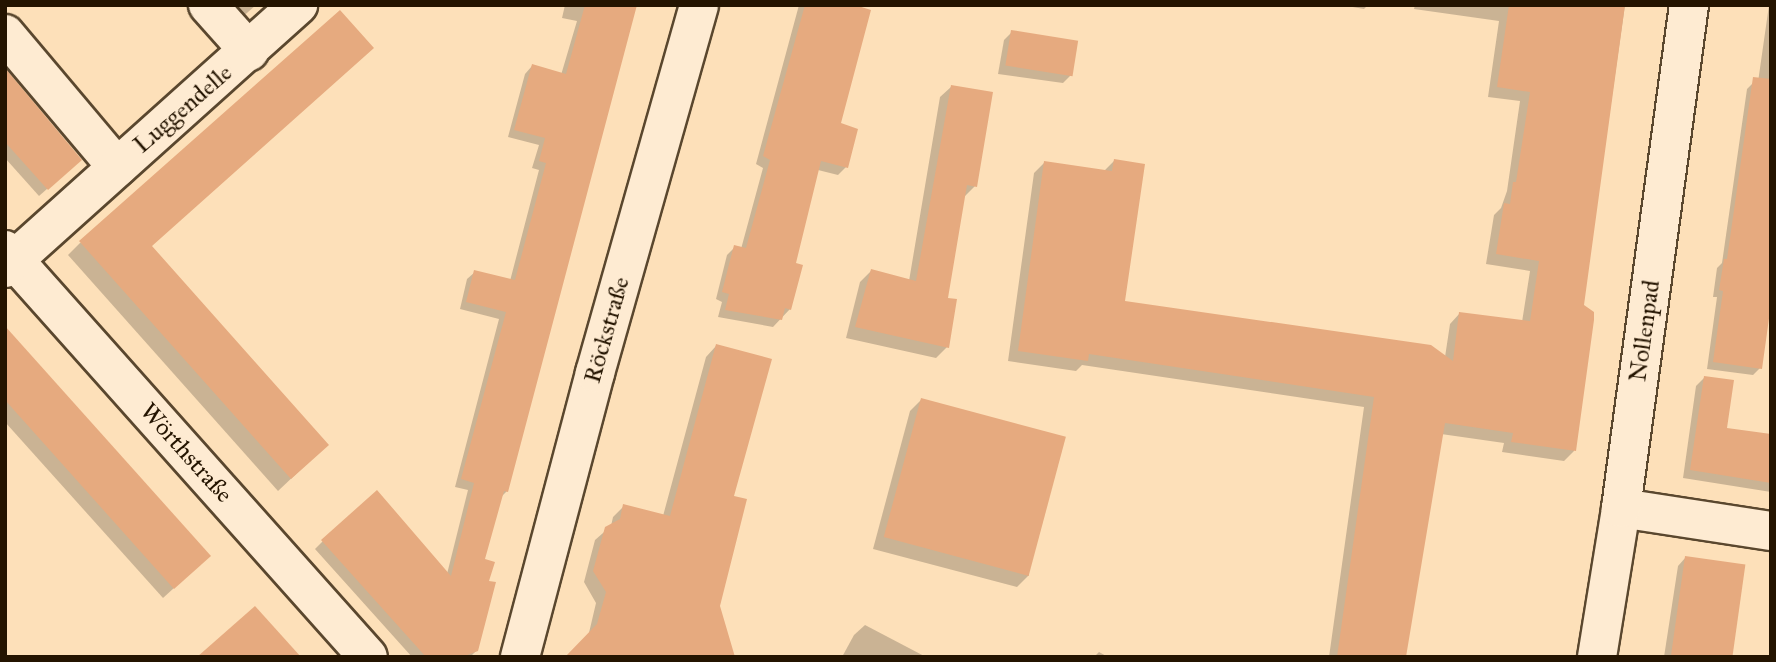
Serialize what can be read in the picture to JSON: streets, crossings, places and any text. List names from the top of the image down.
{
  "streets": {
    "street": [
      "Luggendelle",
      "Röckstraße",
      "Nollenpad",
      "Wörthstraße"
    ]
  },
  "crossings": [
    ["Luggendelle", "Wörthstraße"]
  ]
}
